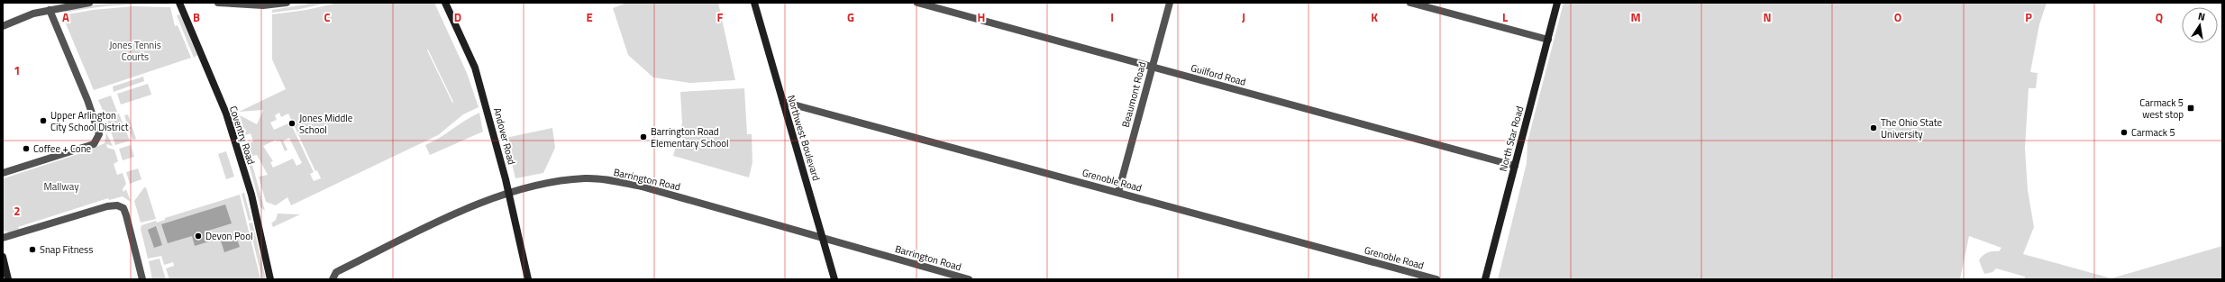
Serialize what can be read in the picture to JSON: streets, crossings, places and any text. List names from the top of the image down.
{
  "streets": {
    "street": [
      "Guilford Road",
      "Beaumont Road",
      "Coventry Road",
      "Andover Road",
      "Northwest Boulevard",
      "North Star Road",
      "Barrington Road",
      "Grenoble Road"
    ]
  },
  "crossings": [
    ["Guilford Road", "Beaumont Road"],
    ["Guilford Road", "North Star Road"],
    ["Beaumont Road", "Grenoble Road"],
    ["Andover Road", "Barrington Road"],
    ["Northwest Boulevard", "Barrington Road"],
    ["Northwest Boulevard", "Grenoble Road"]
  ],
  "parks": ["Jones Tennis Courts", "Mallway"],
  "places": {
    "transit": ["Carmack 5 west stop"],
    "other": [
      "Upper Arlington City School District",
      "Jones Middle School",
      "The Ohio State University",
      "Carmack 5",
      "Barrington Road Elementary School",
      "Coffee + Cone",
      "Devon Pool",
      "Snap Fitness"
    ]
  },
  "north": "top",
  "grid": {
    "columns": [
      "A",
      "B",
      "C",
      "D",
      "E",
      "F",
      "G",
      "H",
      "I",
      "J",
      "K",
      "L",
      "M",
      "N",
      "O",
      "P",
      "Q"
    ],
    "rows": ["1", "2"]
  }
}
